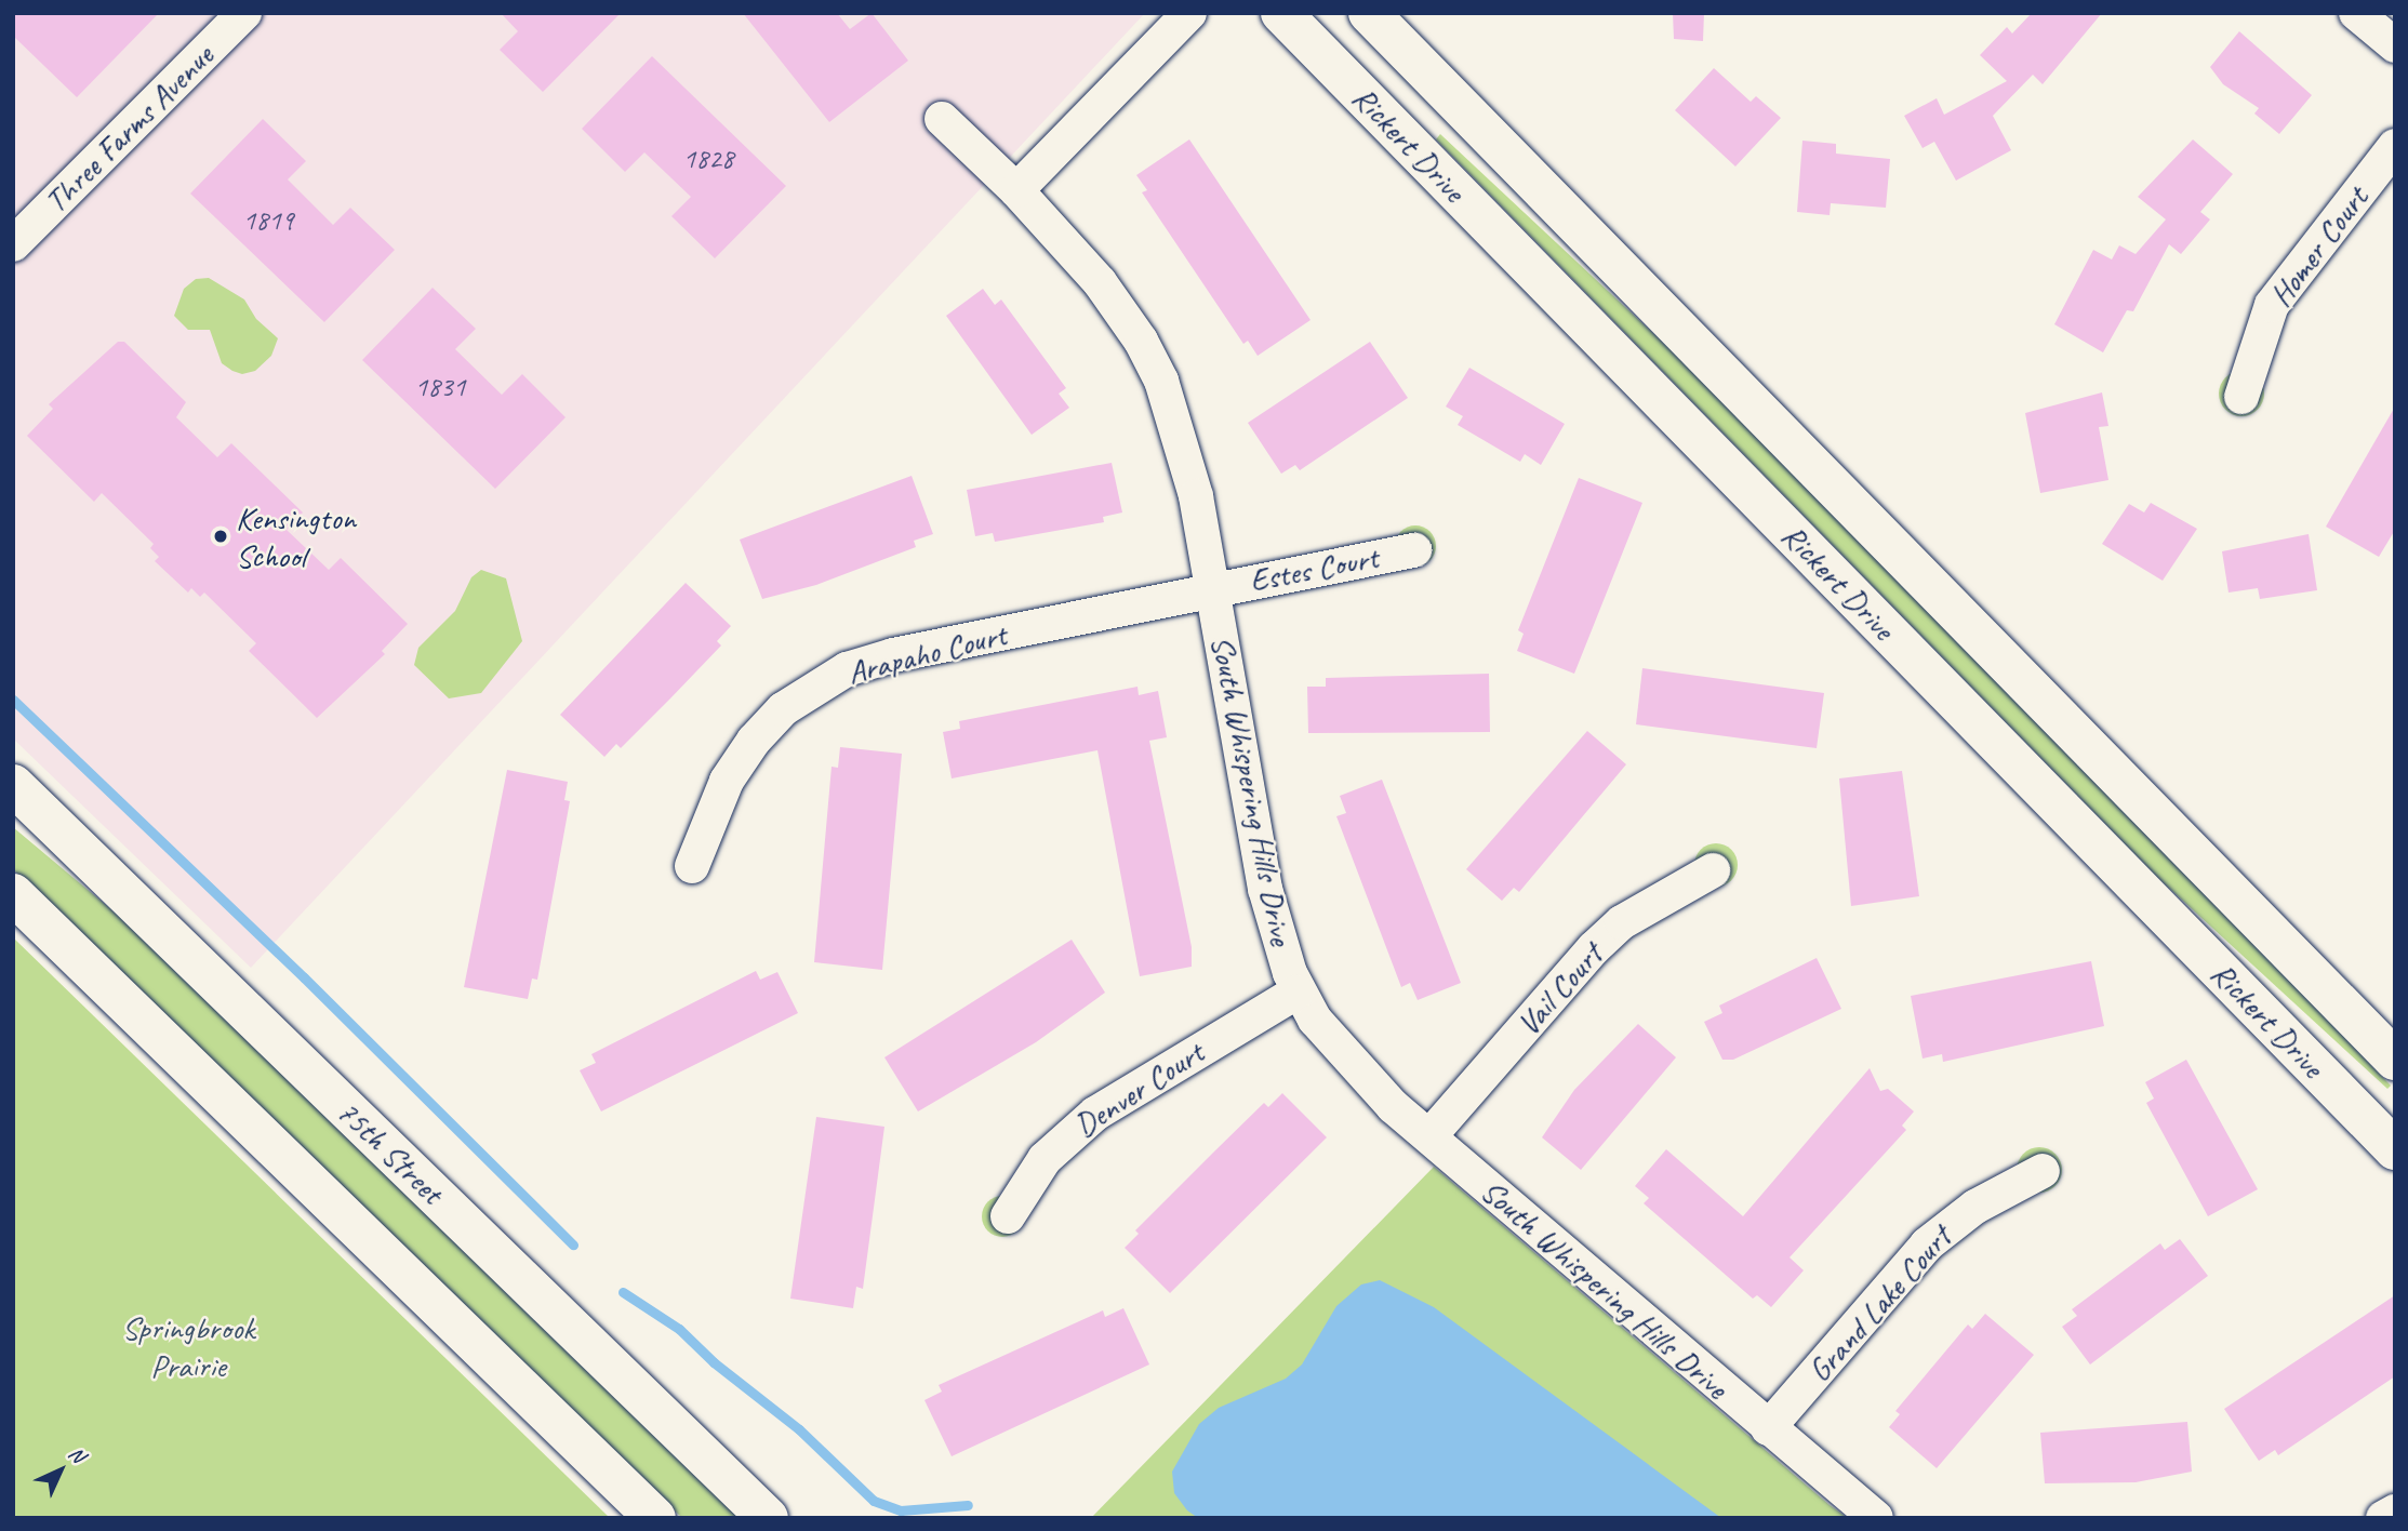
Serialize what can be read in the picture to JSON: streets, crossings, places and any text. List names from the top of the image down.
{
  "streets": {
    "street": [
      "Three Farms Avenue",
      "Rickert Drive",
      "Homer Court",
      "Estes Court",
      "Arapaho Court",
      "South Whispering Hills Drive",
      "Vail Court",
      "Denver Court",
      "75th Street",
      "Grand Lake Court"
    ]
  },
  "crossings": [
    ["Estes Court", "Arapaho Court"],
    ["Estes Court", "South Whispering Hills Drive"],
    ["Arapaho Court", "South Whispering Hills Drive"],
    ["South Whispering Hills Drive", "Vail Court"],
    ["South Whispering Hills Drive", "Denver Court"],
    ["South Whispering Hills Drive", "Grand Lake Court"]
  ],
  "parks": ["Springbrook Prairie"],
  "places": ["Kensington School"],
  "house_numbers": ["1828", "1819", "1831"],
  "north": "top right"
}
